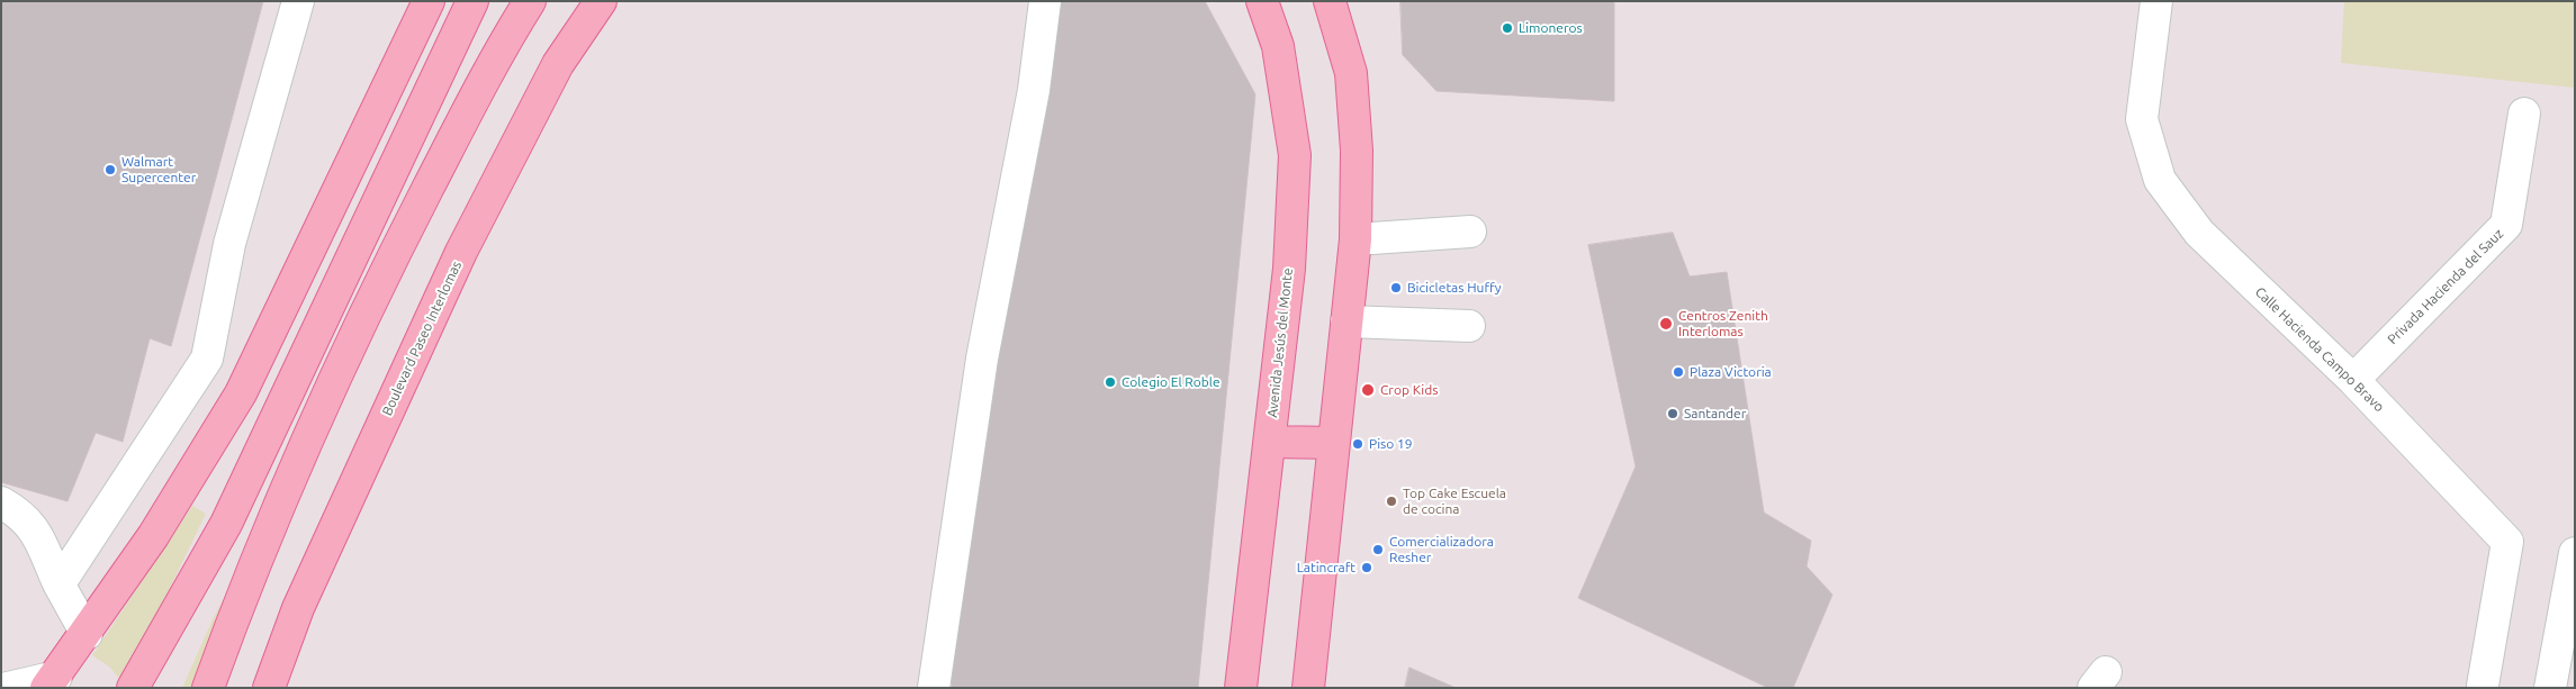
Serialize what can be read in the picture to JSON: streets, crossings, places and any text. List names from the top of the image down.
{
  "streets": {
    "main road": ["Boulevard Paseo Interlomas", "Avenida Jesús del Monte"],
    "street": ["Privada Hacienda del Sauz", "Calle Hacienda Campo Bravo"]
  },
  "crossings": [
    ["Privada Hacienda del Sauz", "Calle Hacienda Campo Bravo"]
  ],
  "places": [
    "Limoneros",
    "Walmart Supercenter",
    "Bicicletas Huffy",
    "Centros Zenith Interlomas",
    "Plaza Victoria",
    "Colegio El Roble",
    "Crop Kids",
    "Santander",
    "Piso 19",
    "Top Cake Escuela de cocina",
    "Comercializadora Resher",
    "Latincraft"
  ]
}
